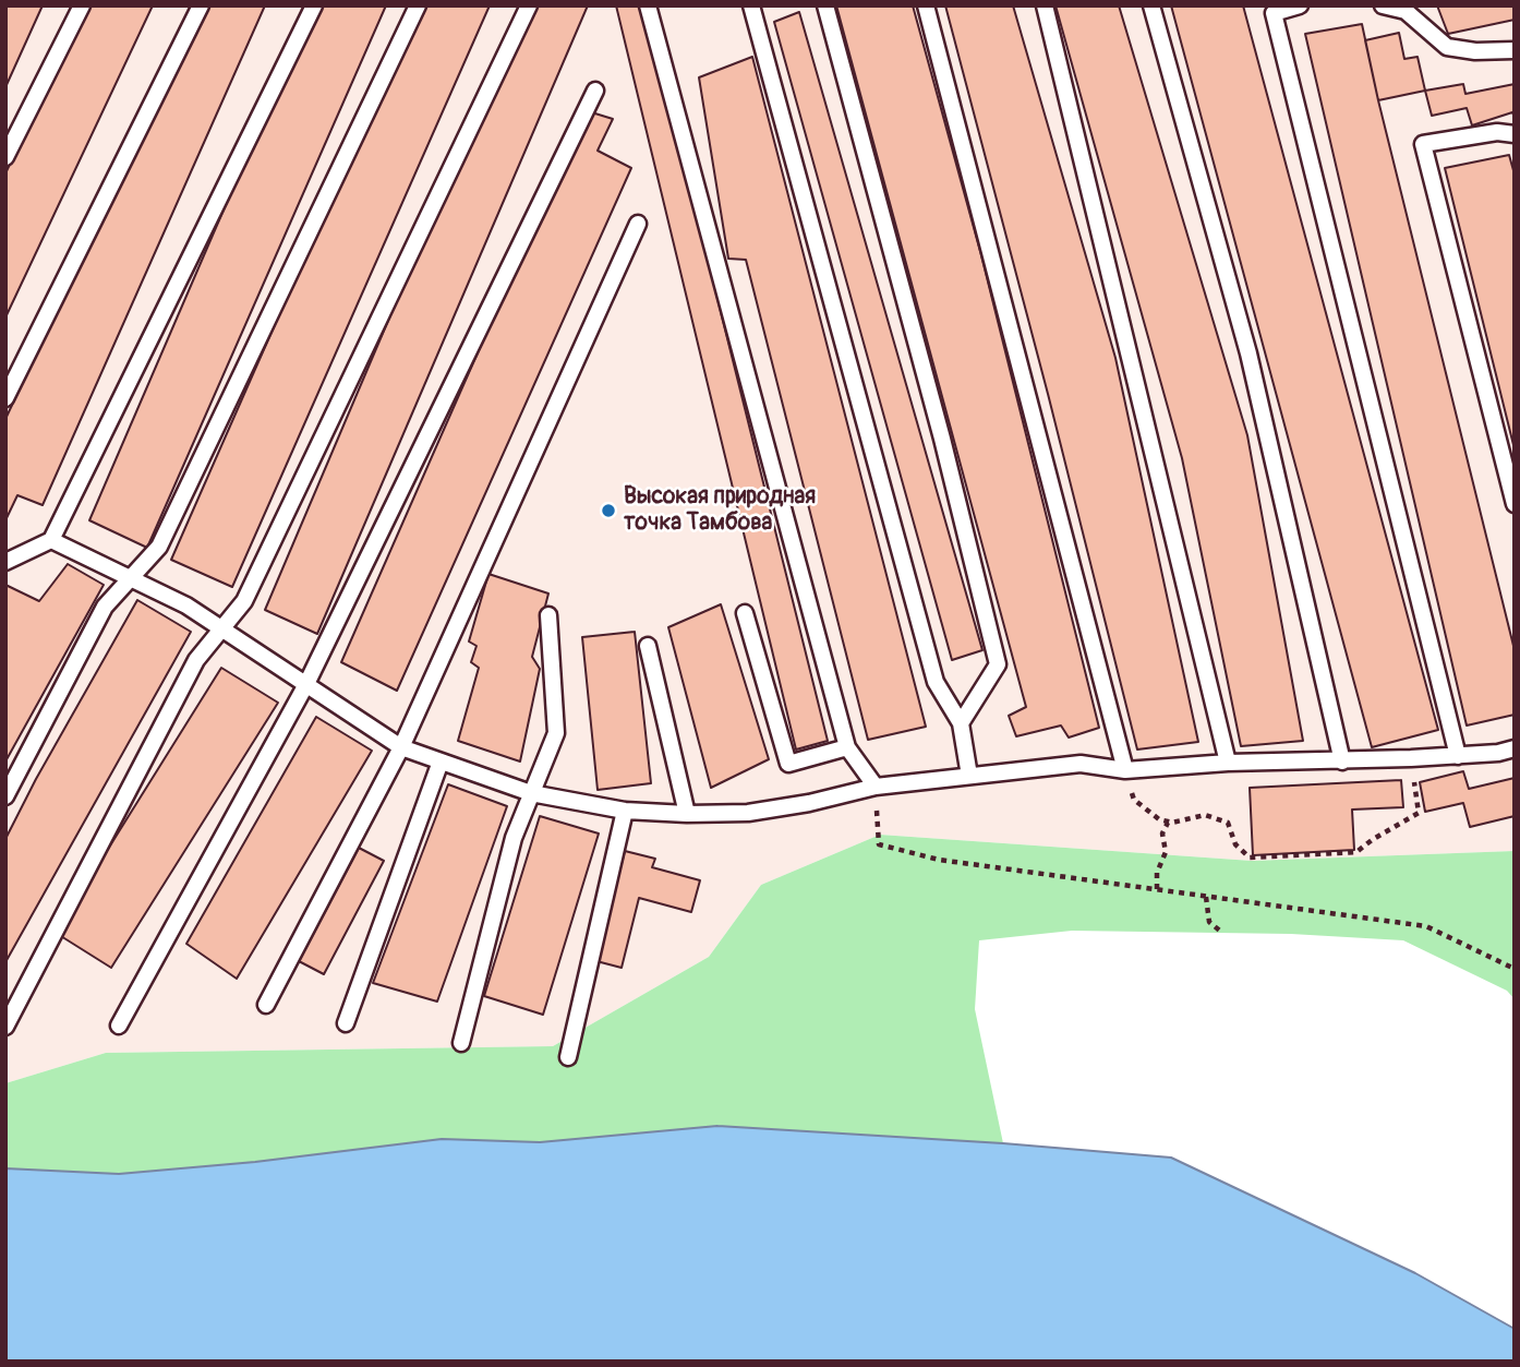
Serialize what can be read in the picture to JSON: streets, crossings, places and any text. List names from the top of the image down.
{
  "places": ["Высокая природная точка Тамбова"]
}
